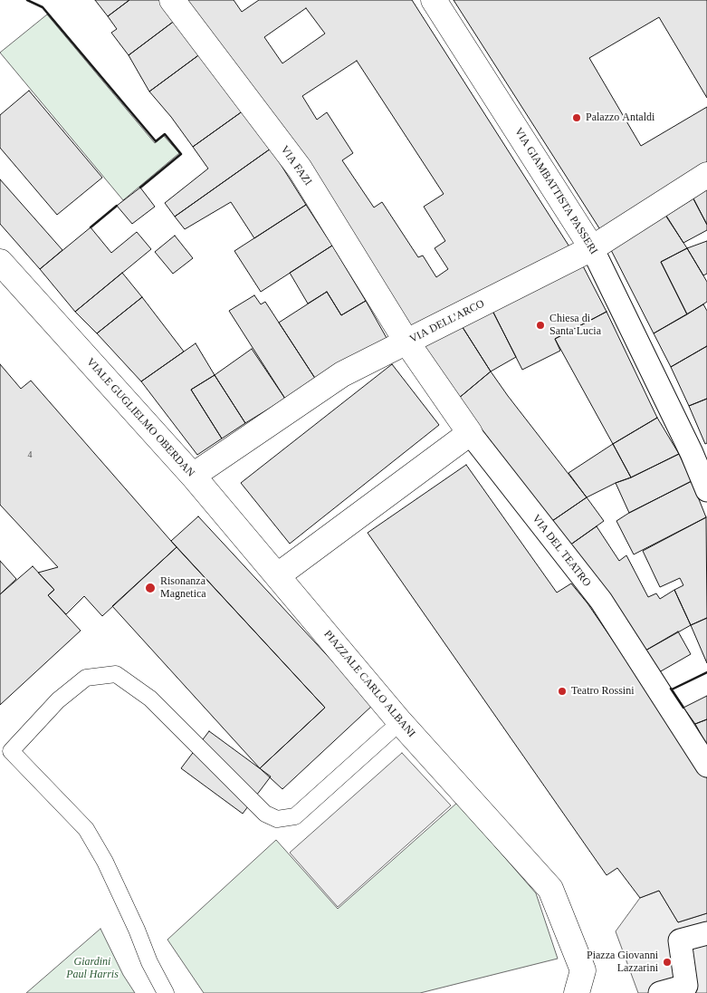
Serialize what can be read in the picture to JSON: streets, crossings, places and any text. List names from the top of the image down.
{
  "streets": {
    "street": [
      "VIA FAZI",
      "VIA GIAMBATTISTA PASSERI",
      "VIA DELL'ARCO",
      "VIALE GUGLIELMO OBERDAN",
      "VIA DEL TEATRO",
      "PIAZZALE CARLO ALBANI"
    ]
  },
  "crossings": [
    ["VIA FAZI", "VIA DELL'ARCO"],
    ["VIA FAZI", "VIA DEL TEATRO"],
    ["VIA GIAMBATTISTA PASSERI", "VIA DELL'ARCO"],
    ["VIA DELL'ARCO", "VIALE GUGLIELMO OBERDAN"],
    ["VIA DELL'ARCO", "VIA DEL TEATRO"],
    ["VIALE GUGLIELMO OBERDAN", "PIAZZALE CARLO ALBANI"]
  ],
  "parks": ["Giardini Paul Harris"],
  "places": [
    "Palazzo Antaldi",
    "Chiesa di Santa Lucia",
    "Risonanza Magnetica",
    "Teatro Rossini",
    "Piazza Giovanni Lazzarini"
  ],
  "house_numbers": ["4"]
}
